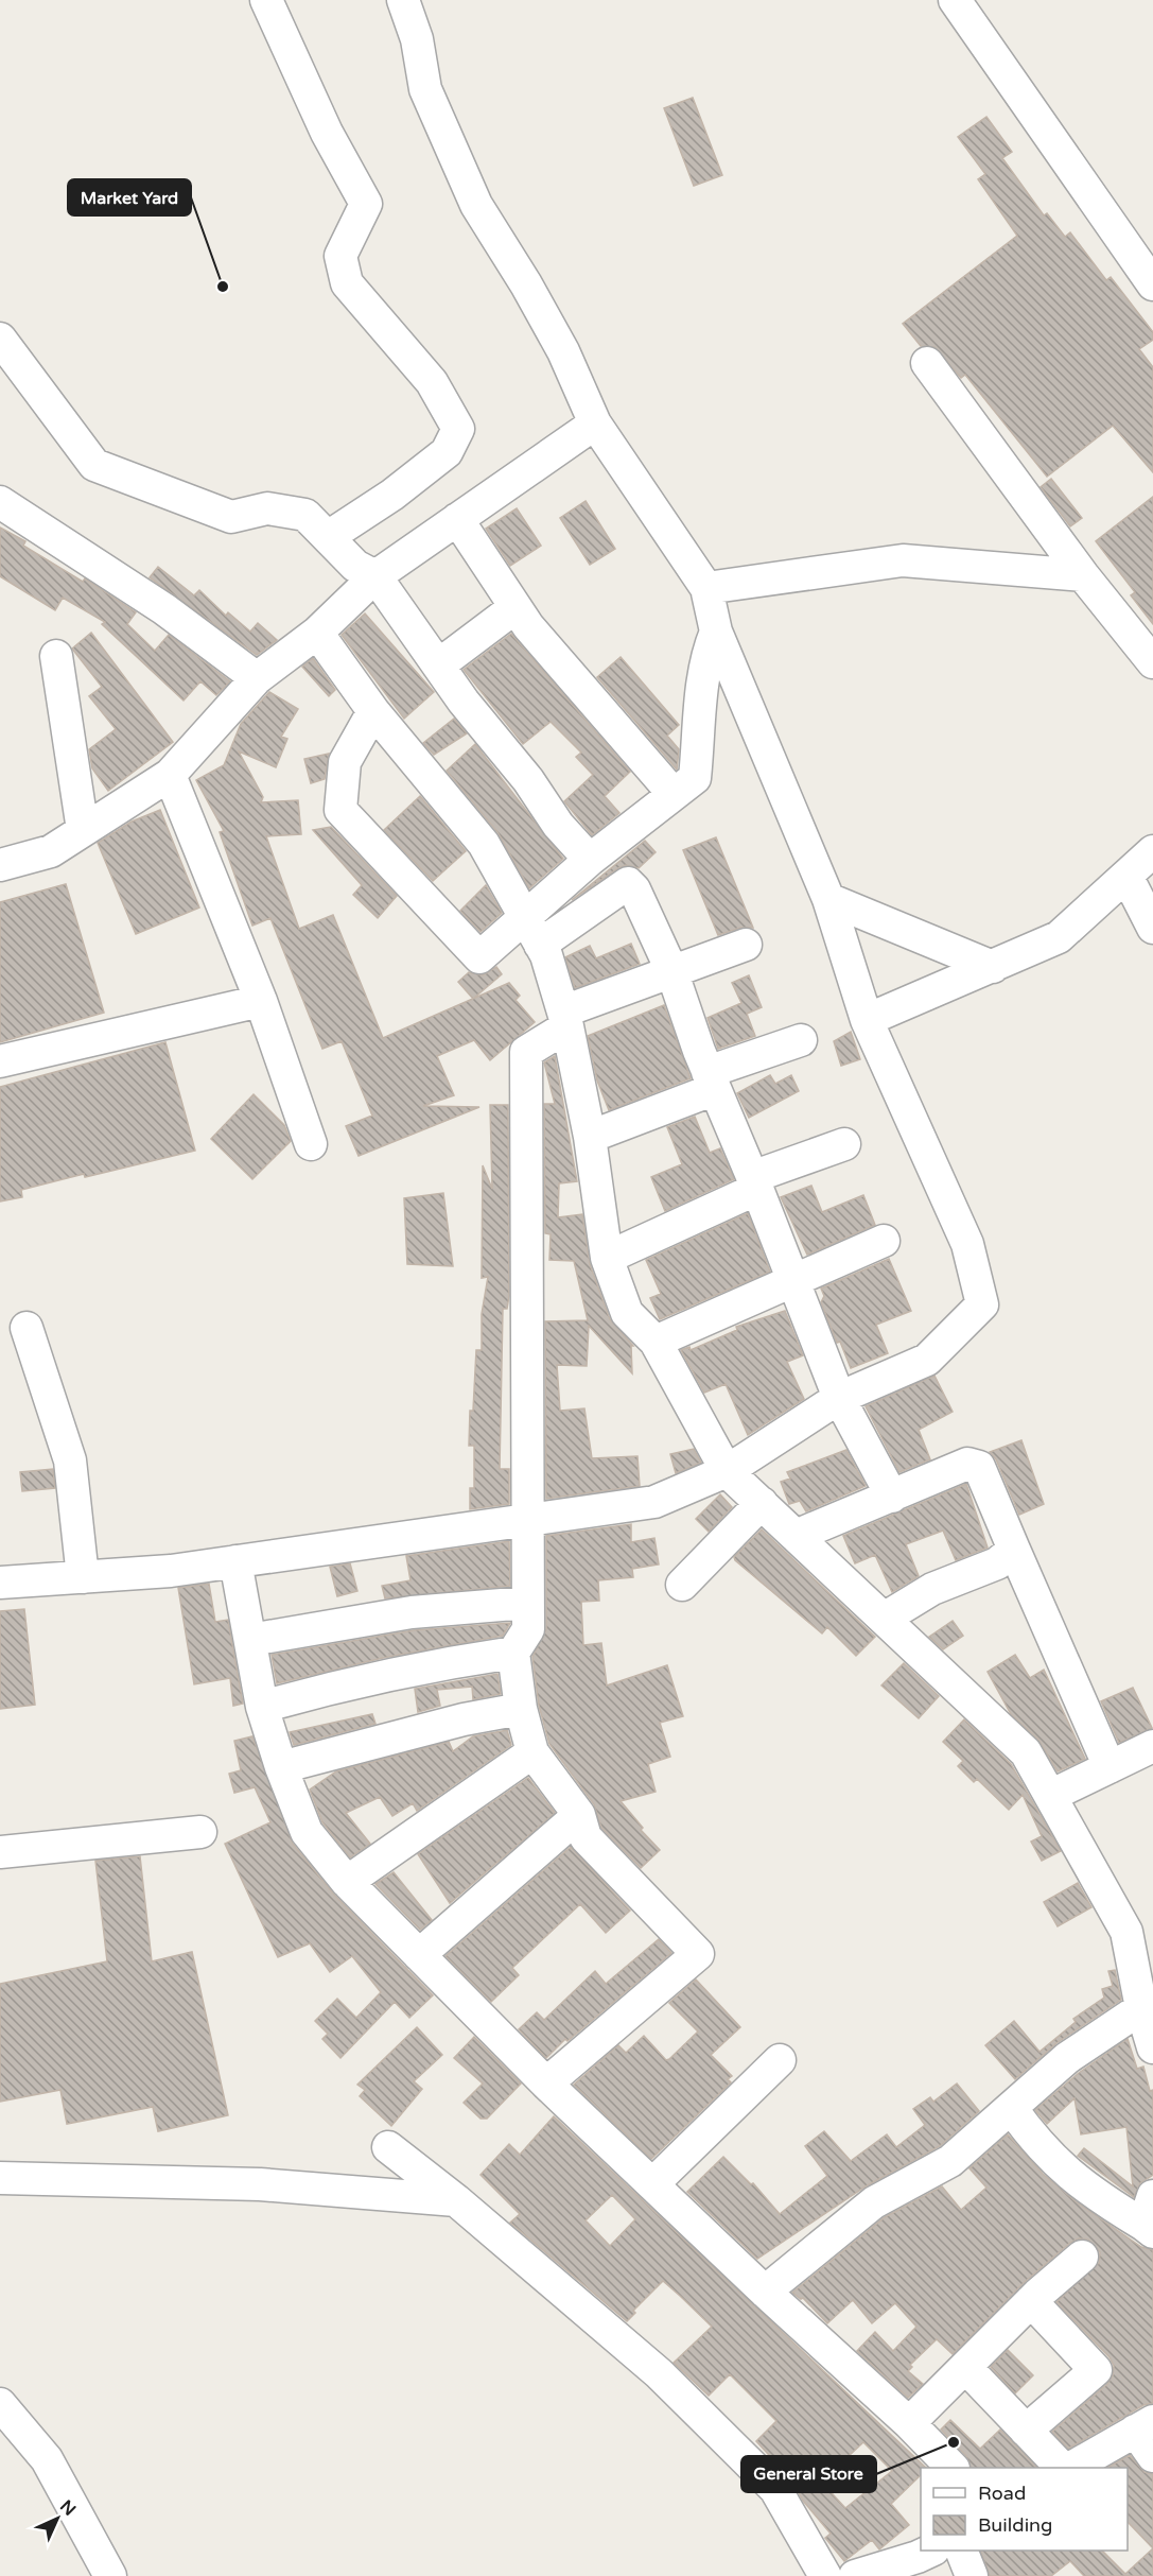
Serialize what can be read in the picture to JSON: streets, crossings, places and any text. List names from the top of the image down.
{
  "places": ["Market Yard", "General Store"],
  "legend": ["Road", "Building"],
  "north": "top right"
}
